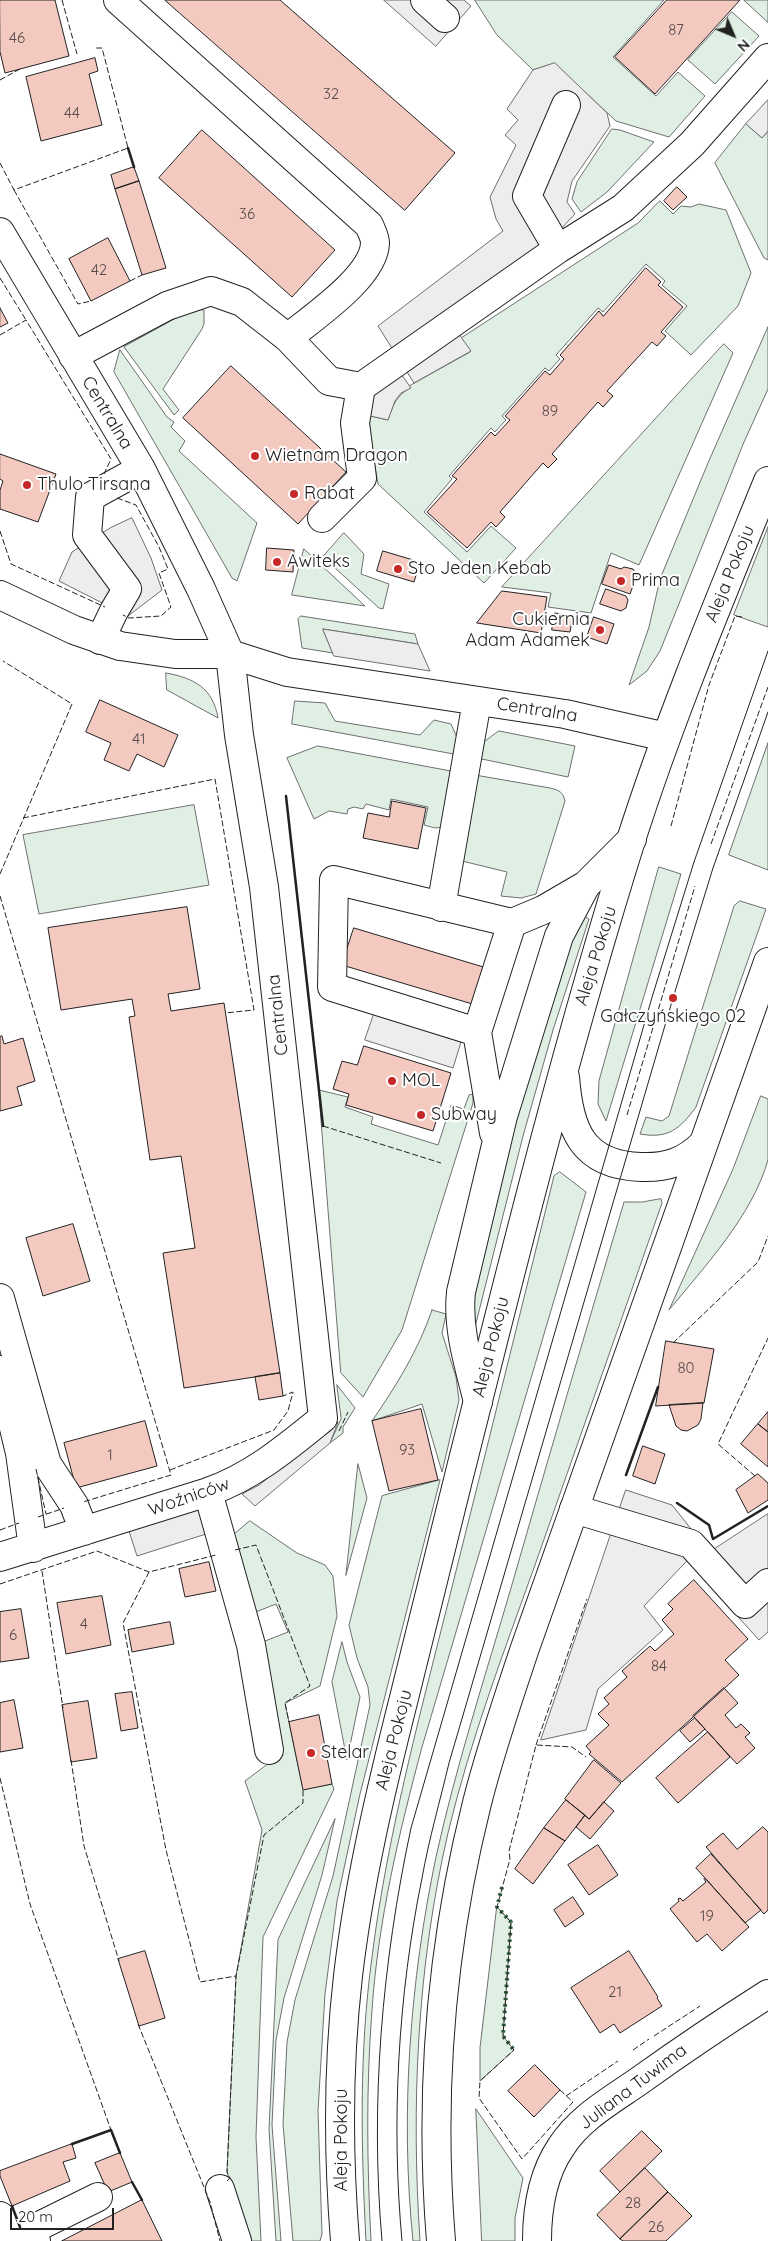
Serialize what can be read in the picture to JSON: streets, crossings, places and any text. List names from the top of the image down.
{
  "streets": {
    "main road": [
      "Centralna",
      "Aleja Pokoju",
      "Woźniców",
      "Juliana Tuwima"
    ]
  },
  "crossings": [
    ["Centralna", "Aleja Pokoju"],
    ["Centralna", "Woźniców"]
  ],
  "places": [
    "Wietnam Dragon",
    "Thulo Tirsana",
    "Rabat",
    "Awiteks",
    "Sto Jeden Kebab",
    "Prima",
    "Cukiernia Adam Adamek",
    "Gałczyńskiego 02",
    "MOL",
    "Subway",
    "Stelar"
  ],
  "house_numbers": [
    "87",
    "46",
    "32",
    "44",
    "36",
    "42",
    "89",
    "41",
    "80",
    "93",
    "1",
    "4",
    "6",
    "84",
    "19",
    "21",
    "28",
    "26"
  ],
  "scale_bar": "20 m",
  "north": "bottom right"
}
